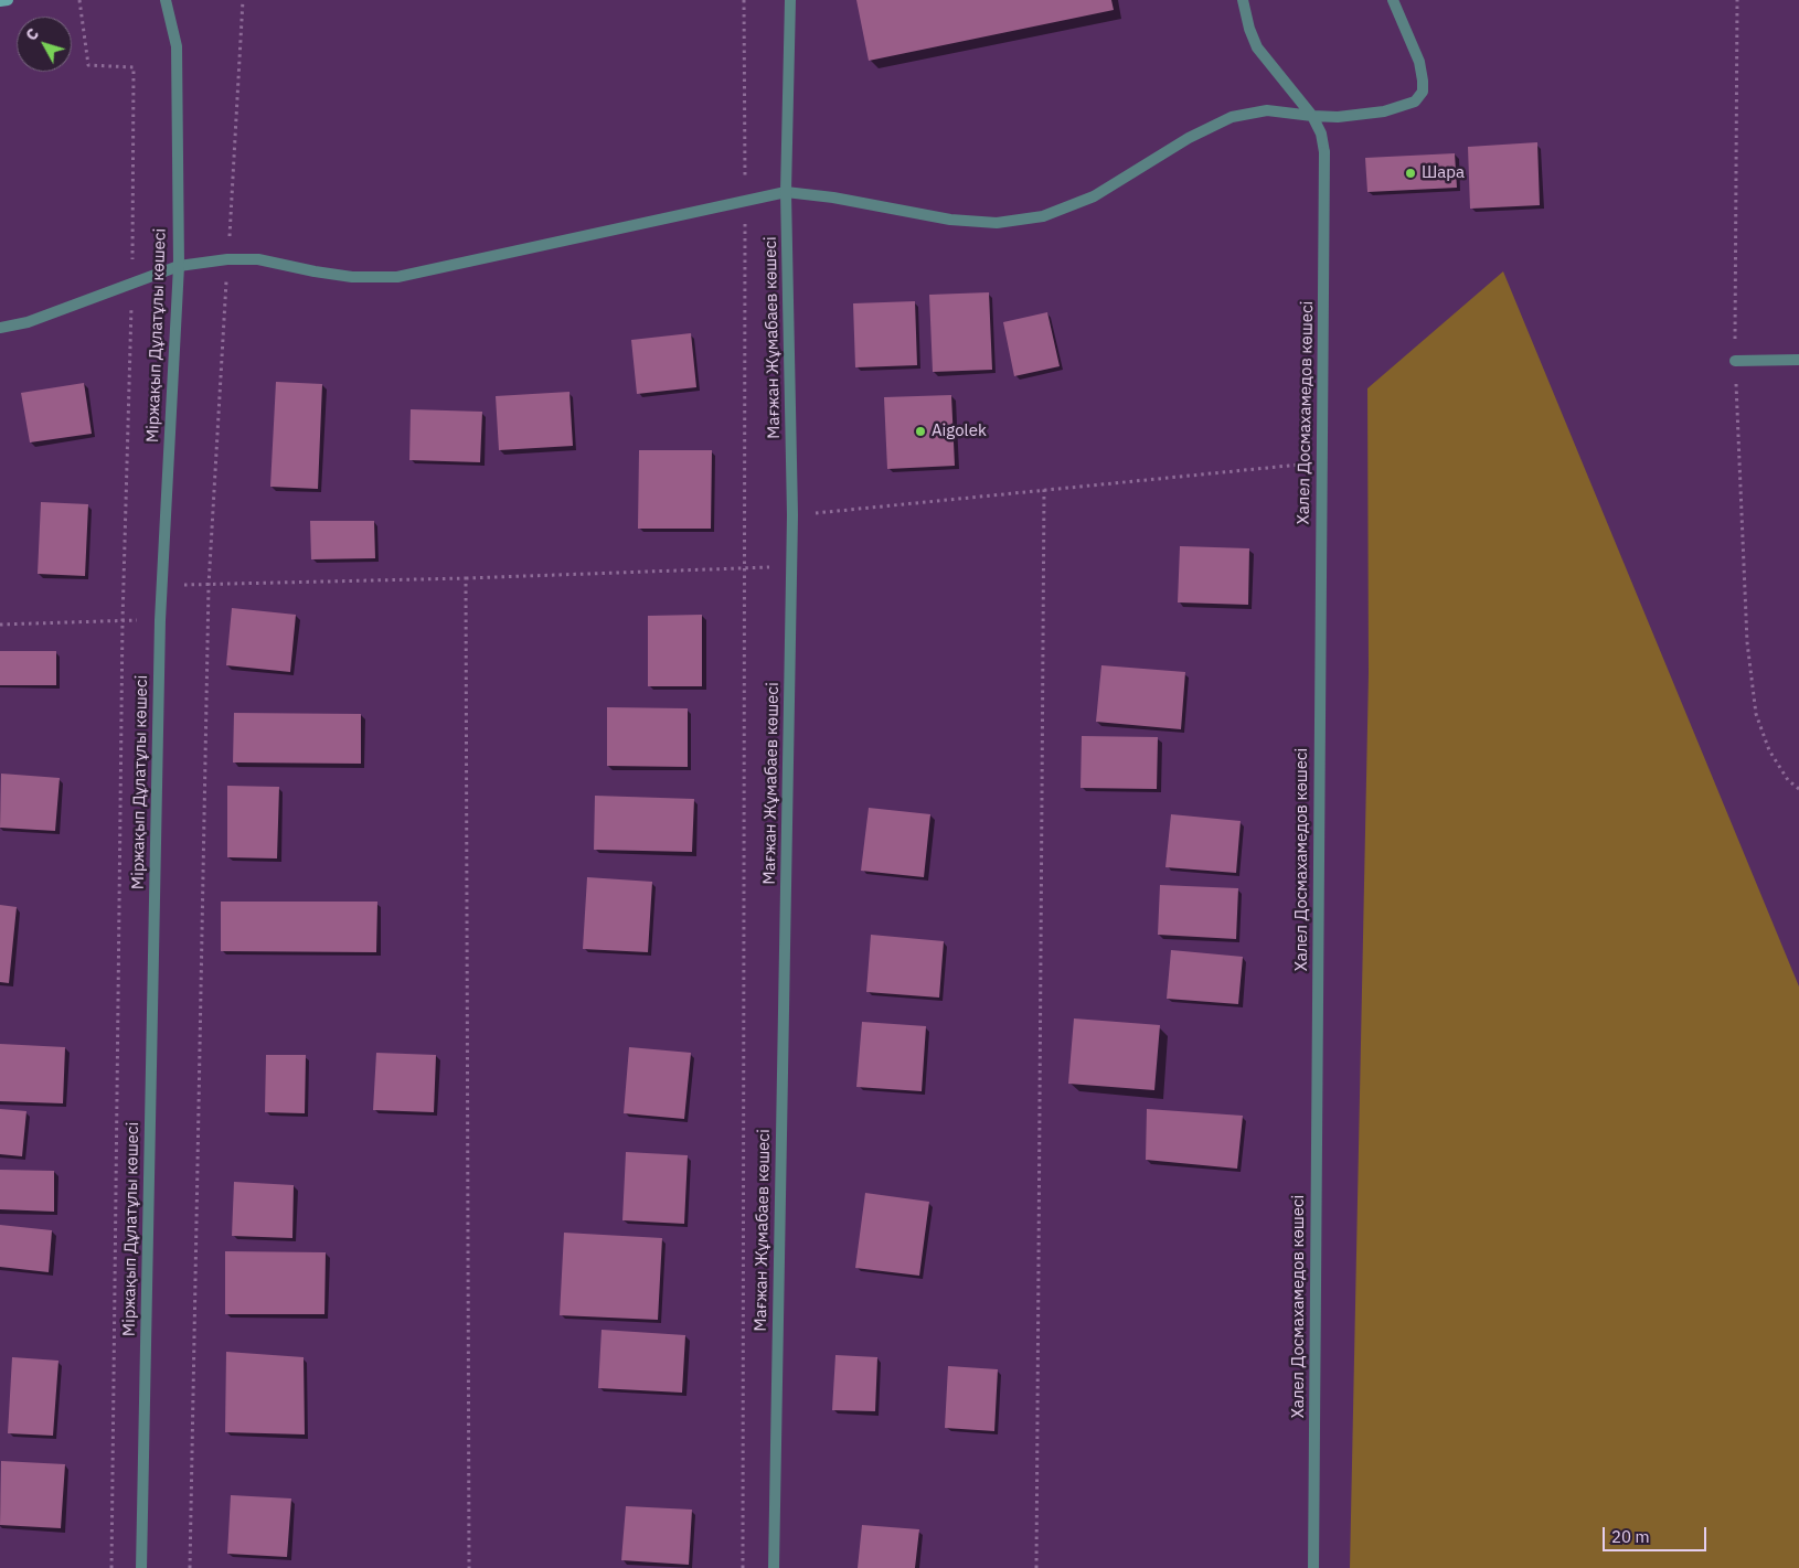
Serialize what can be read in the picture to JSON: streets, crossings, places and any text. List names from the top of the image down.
{
  "streets": {
    "street": ["Міржақып Дұлатұлы көшесі", "Мағжан Жұмабаев көшесі", "Халел Досмахамедов көшесі"]
  },
  "places": ["Шара", "Aigolek"],
  "scale_bar": "20 m",
  "north": "top left"
}
